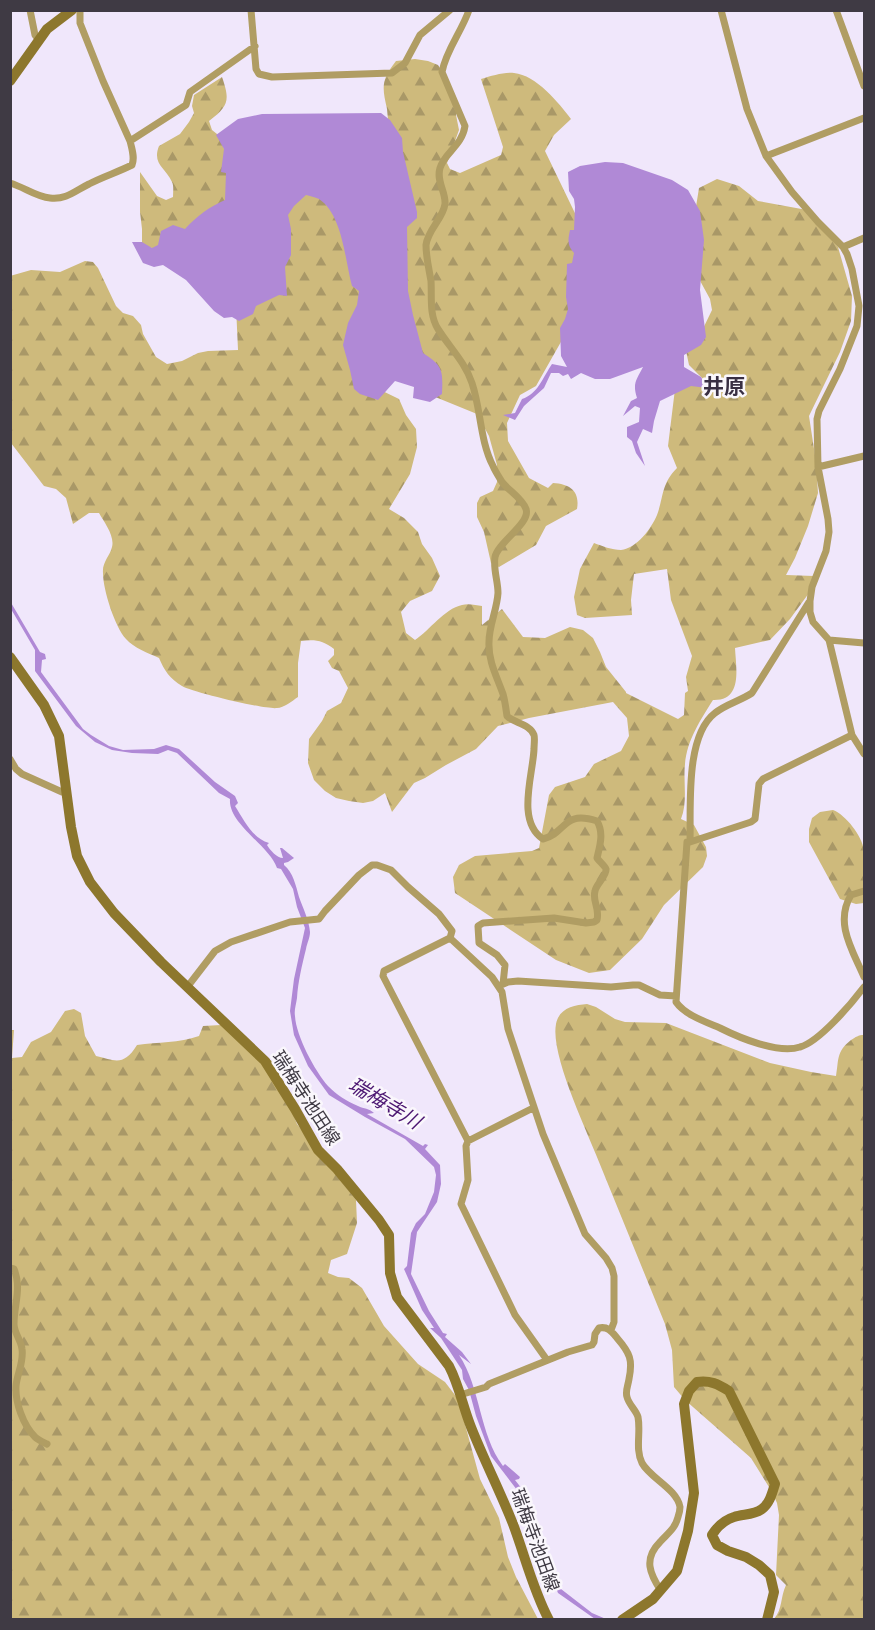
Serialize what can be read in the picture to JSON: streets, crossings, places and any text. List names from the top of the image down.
{
  "streets": {
    "main road": ["瑞梅寺池田線"]
  },
  "districts": ["井原"],
  "water": ["瑞梅寺川"]
}
